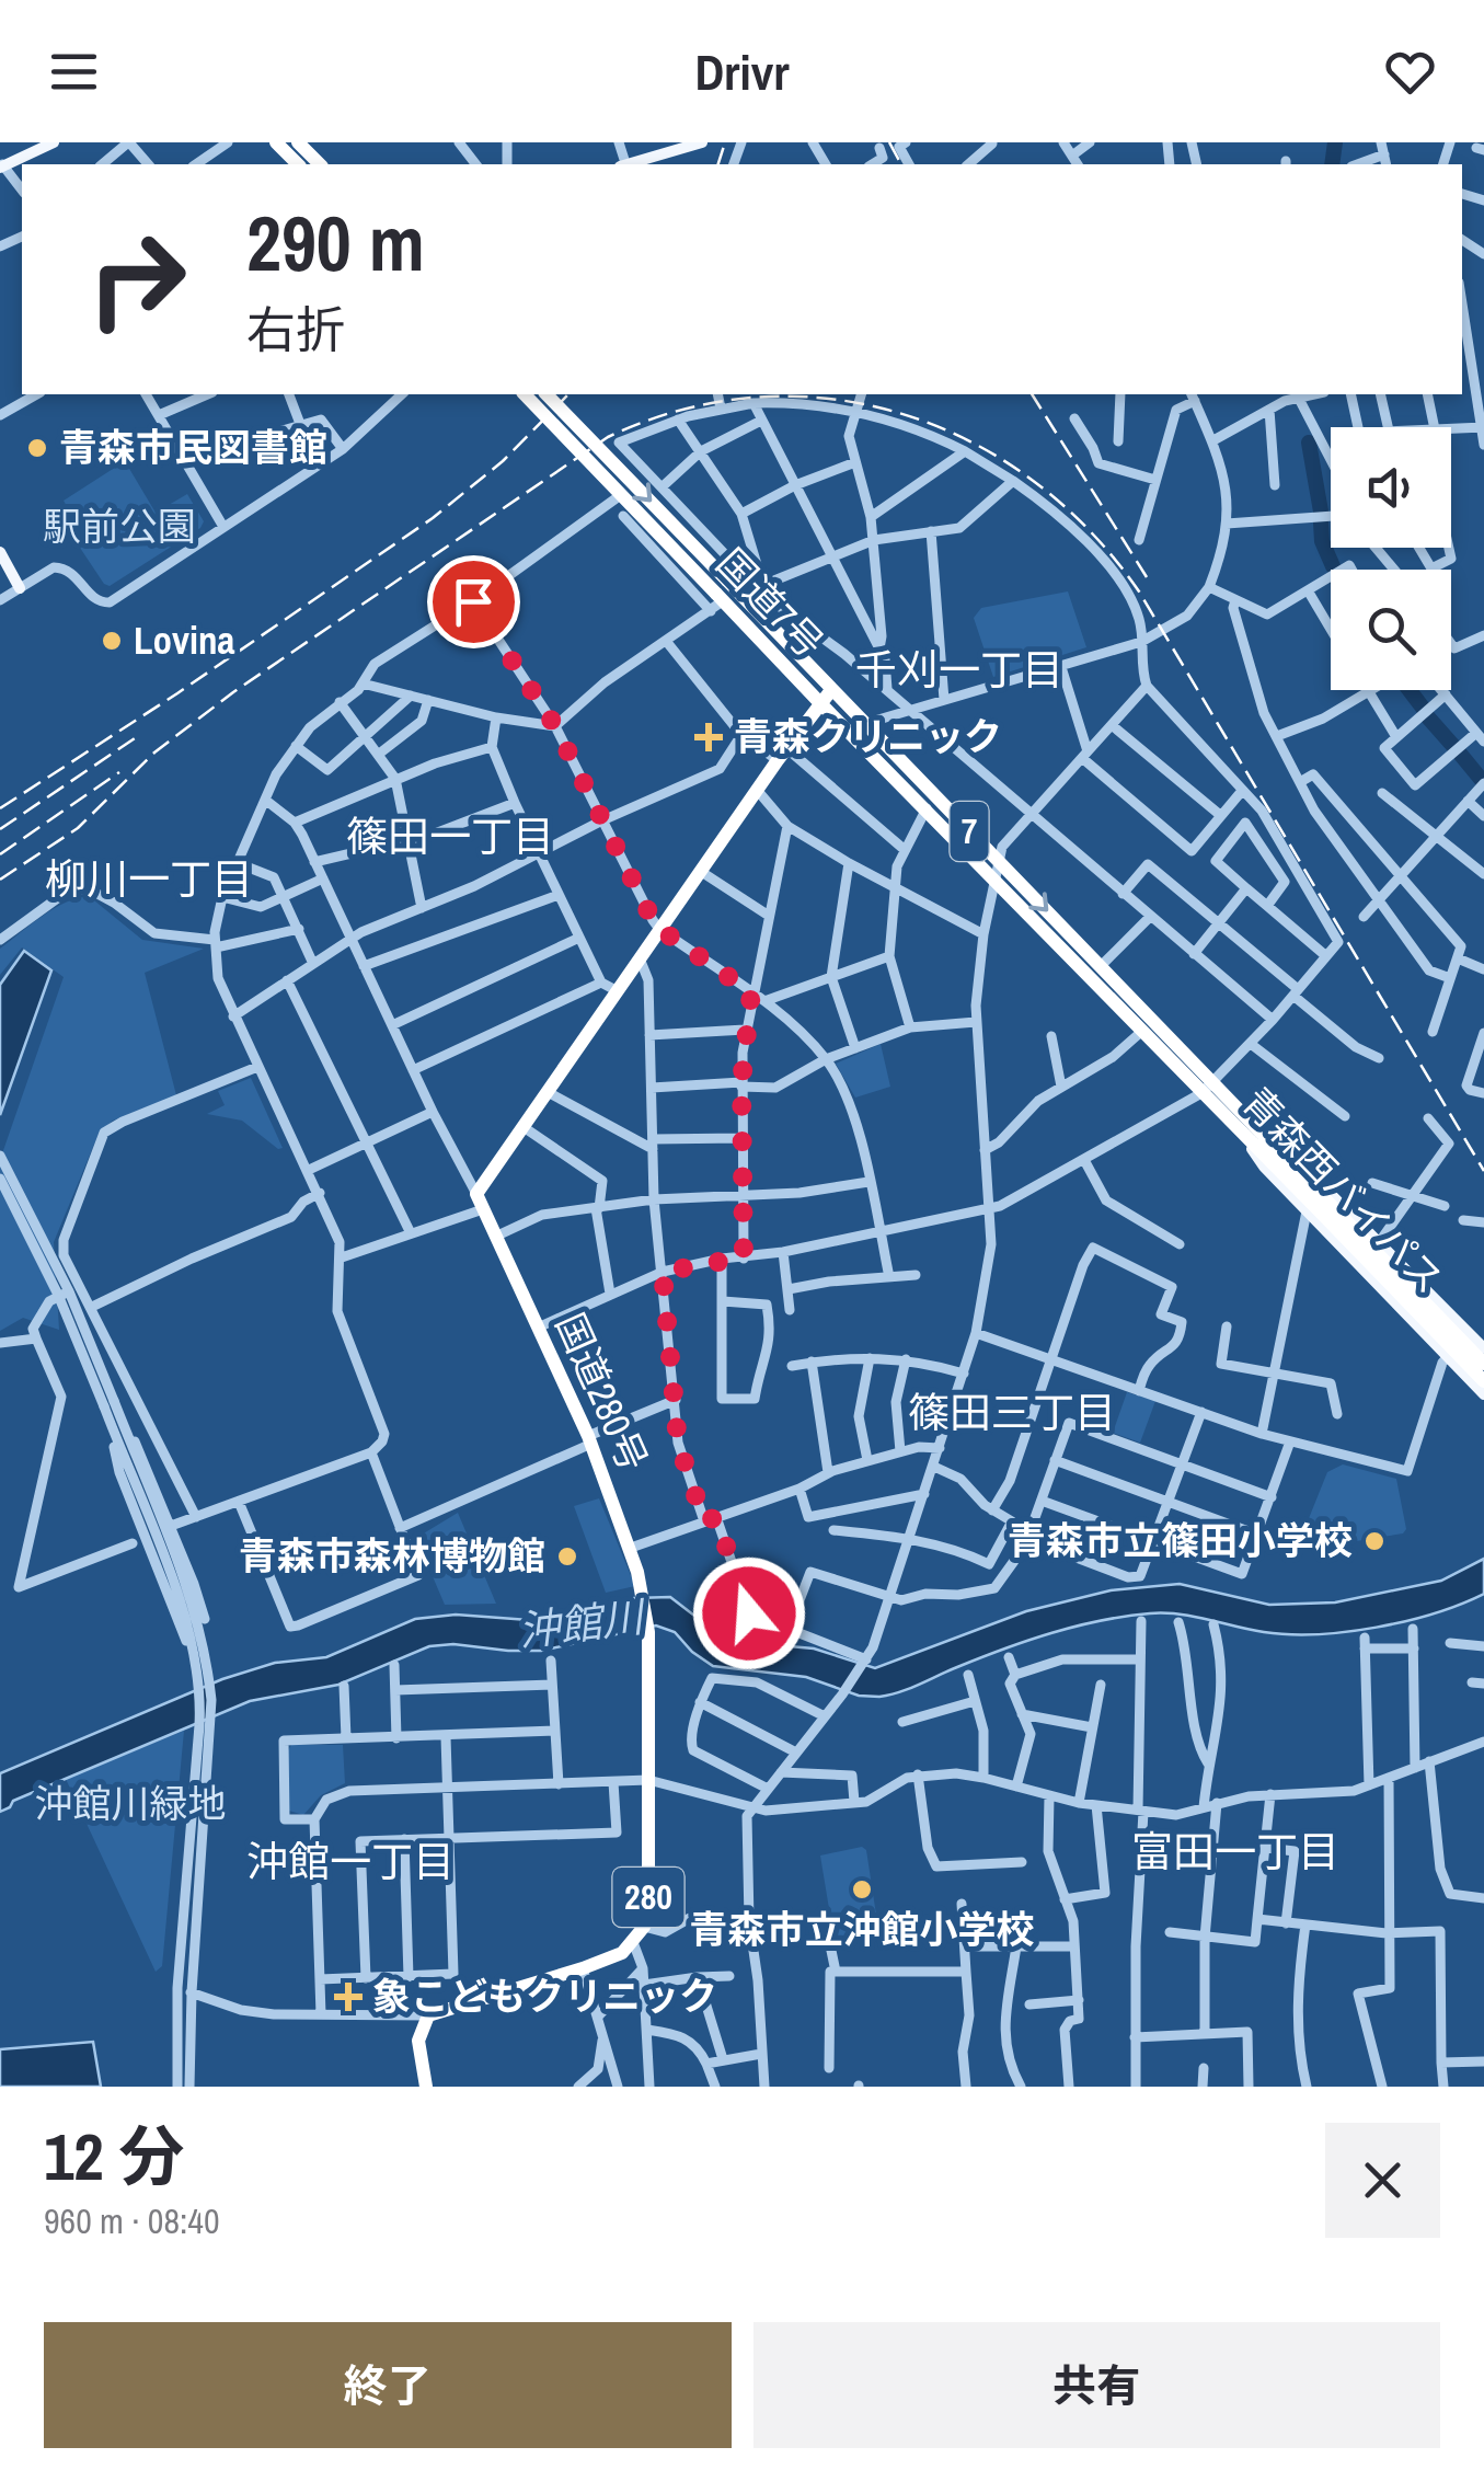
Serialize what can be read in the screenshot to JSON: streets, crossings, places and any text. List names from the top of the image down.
{
  "streets": {
    "highway": [
      "国道7号",
      "7",
      "青森西バイパス",
      "国道280号",
      "280"
    ]
  },
  "crossings": [
    ["国道7号", "青森西バイパス"],
    ["国道280号", "280"]
  ],
  "districts": [
    "千刈一丁目",
    "篠田一丁目",
    "柳川一丁目",
    "篠田三丁目",
    "富田一丁目",
    "沖館一丁目"
  ],
  "water": ["沖館川"],
  "parks": ["駅前公園", "沖館川緑地"],
  "places": {
    "other": [
      "青森市民図書館",
      "Lovina",
      "青森市立篠田小学校",
      "青森市森林博物館",
      "青森市立沖館小学校"
    ],
    "health": ["青森クリニック", "象こどもクリニック"]
  },
  "page": {
    "header": "Drivr",
    "turn": ["290 m", "右折"],
    "heading": ["12 分", "960 m · 08:40"],
    "buttons": ["終了", "共有"]
  }
}
